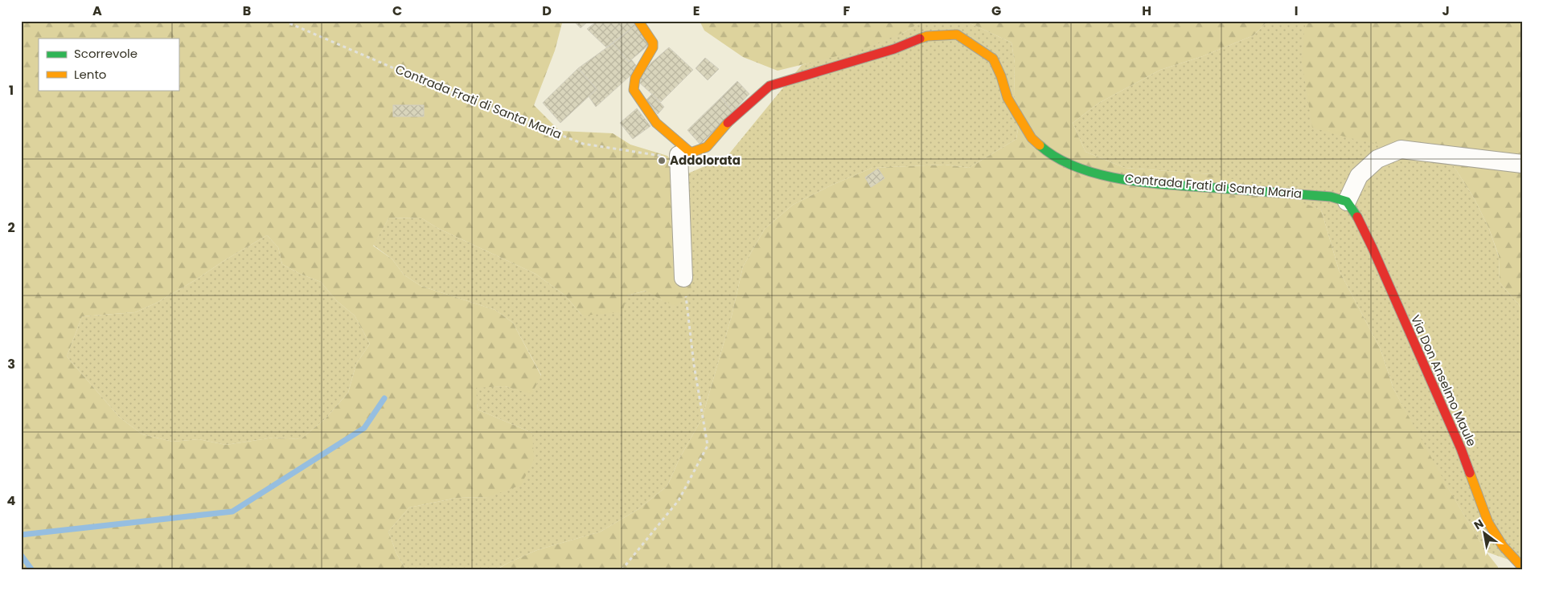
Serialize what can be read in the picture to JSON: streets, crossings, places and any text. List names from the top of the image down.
{
  "streets": {
    "street": ["Contrada Frati di Santa Maria", "Via Don Anselmo Maule"]
  },
  "crossings": [
    ["Contrada Frati di Santa Maria", "Via Don Anselmo Maule"]
  ],
  "places": ["Addolorata"],
  "legend": ["Scorrevole", "Lento"],
  "north": "top left",
  "grid": {
    "columns": [
      "A",
      "B",
      "C",
      "D",
      "E",
      "F",
      "G",
      "H",
      "I",
      "J"
    ],
    "rows": [
      "1",
      "2",
      "3",
      "4"
    ]
  }
}
